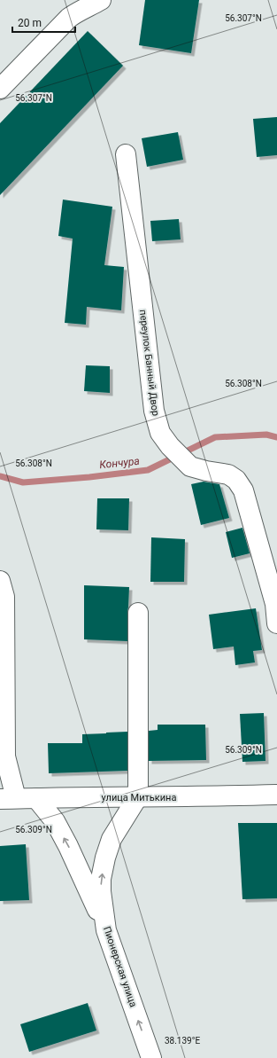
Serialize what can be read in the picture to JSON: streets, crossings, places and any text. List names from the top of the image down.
{
  "streets": {
    "street": ["переулок Банный Двор", "улица Митькина", "Пионерская улица"]
  },
  "crossings": [
    ["улица Митькина", "Пионерская улица"]
  ],
  "water": ["Кончура"],
  "scale_bar": "20 m",
  "coordinates": [
    "56.307°N",
    "56.308°N",
    "56.309°N",
    "38.139°E"
  ]
}
